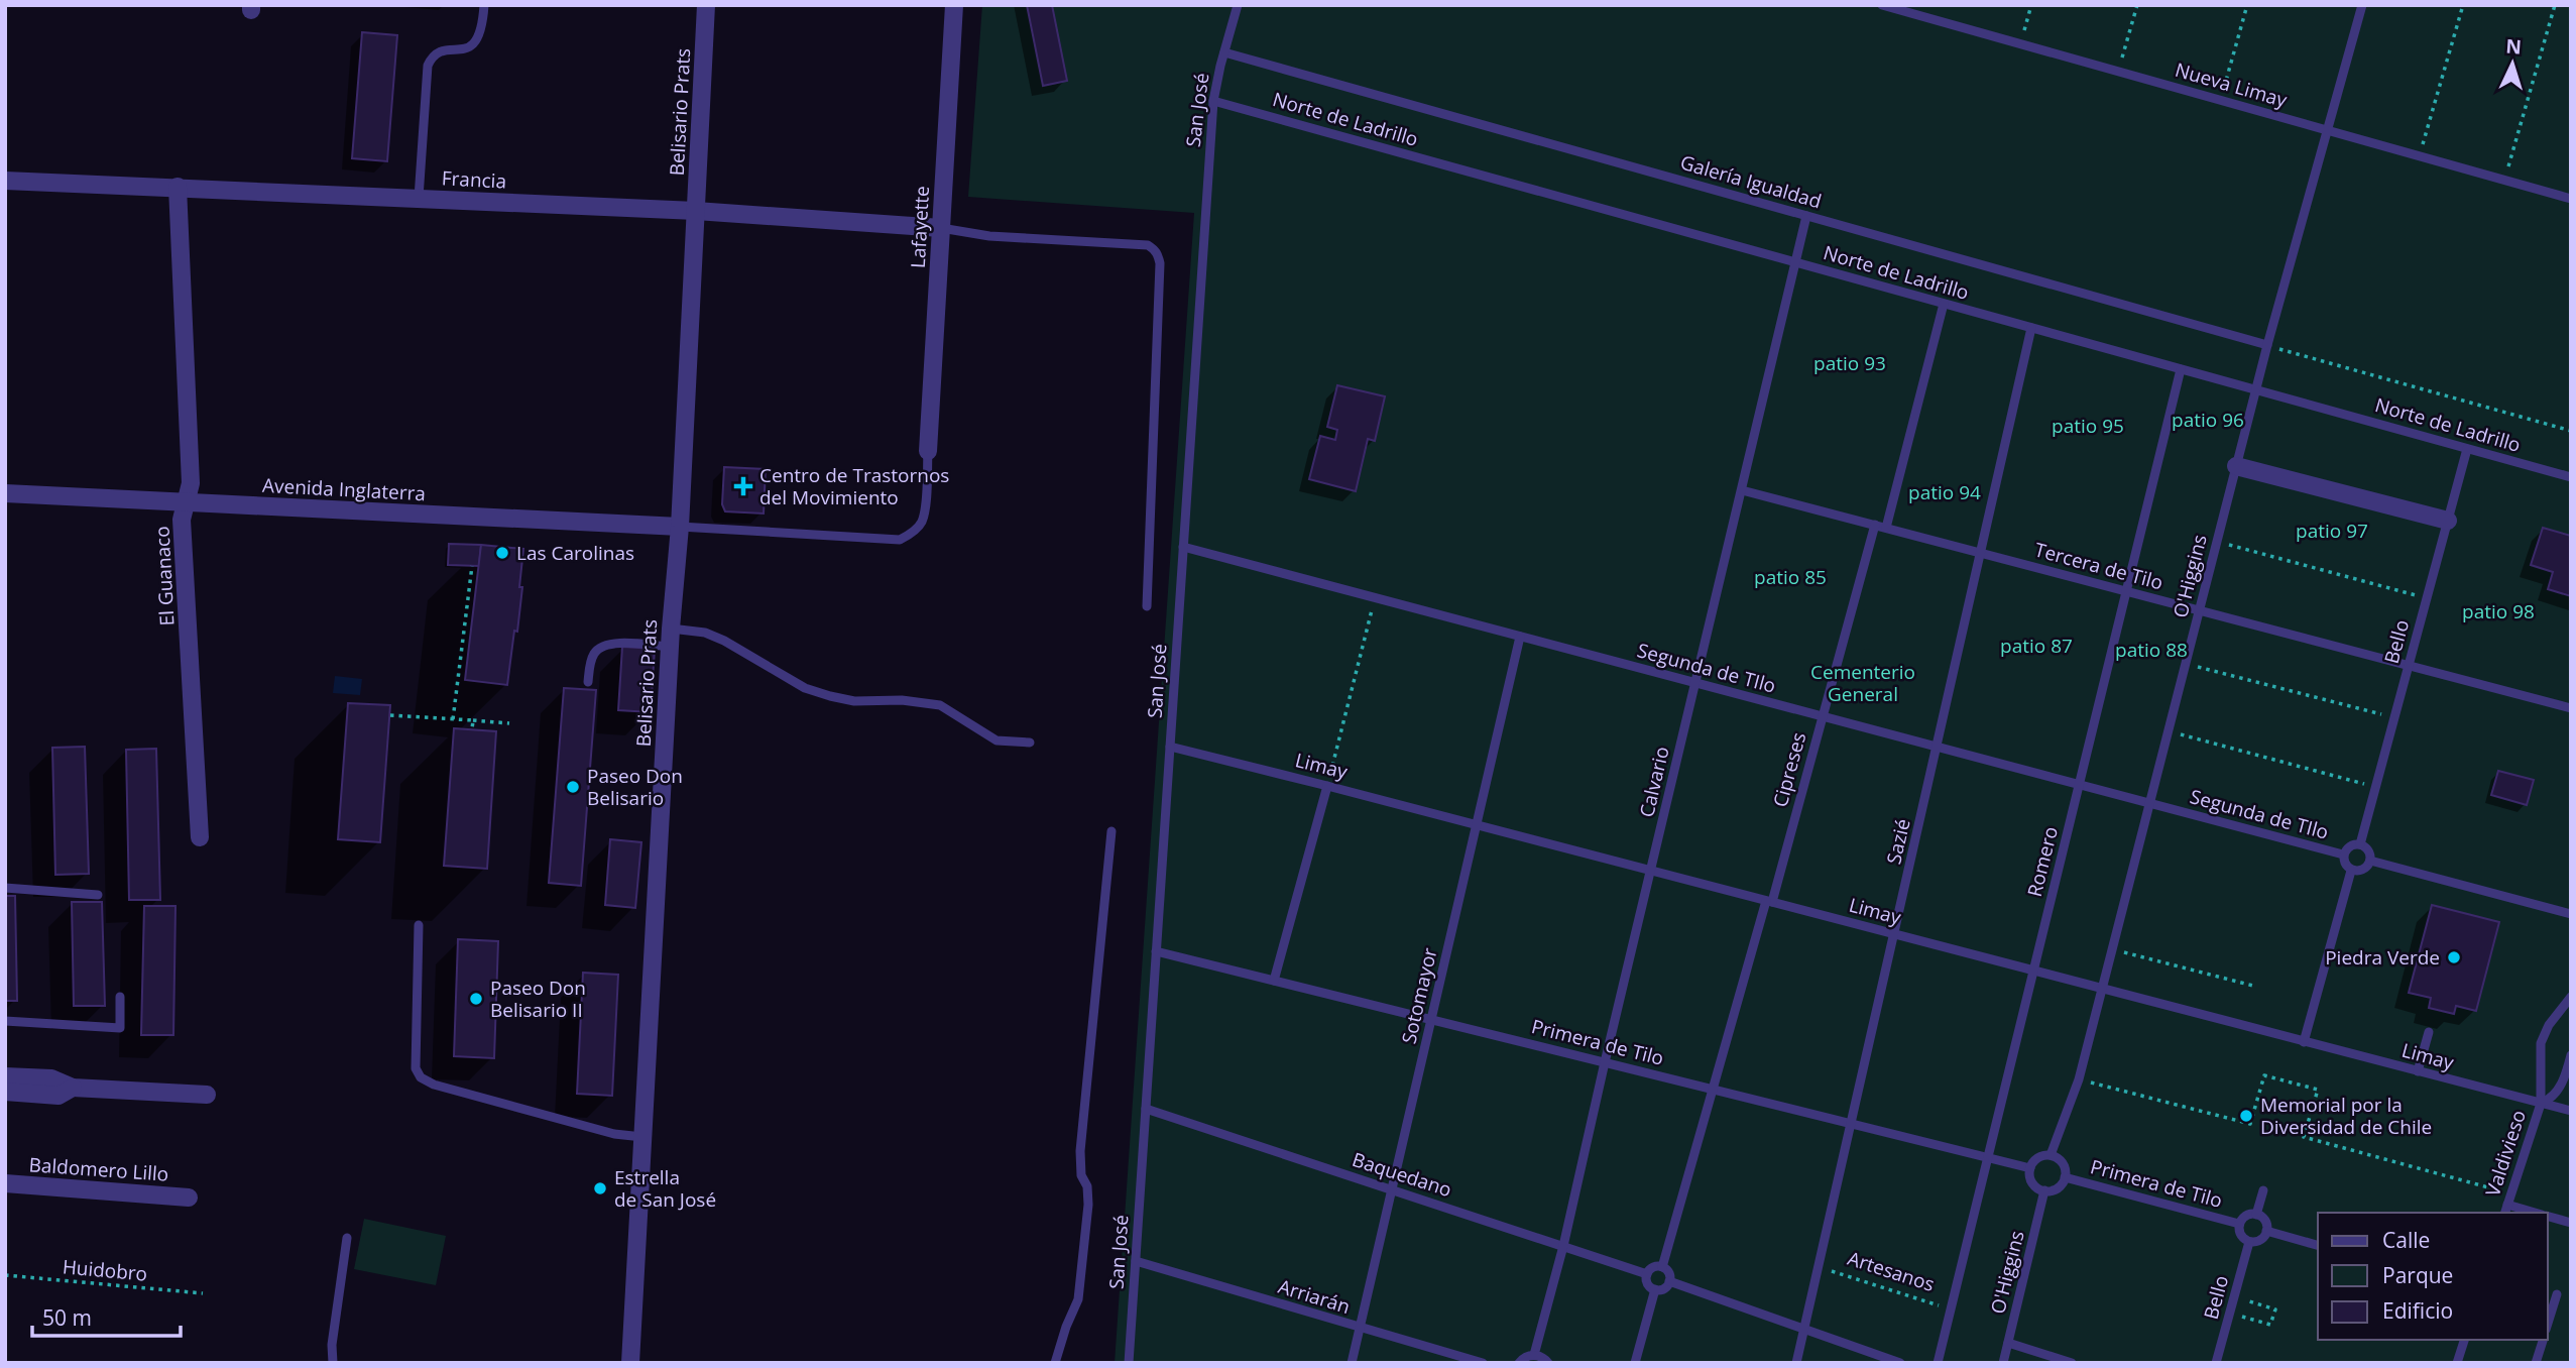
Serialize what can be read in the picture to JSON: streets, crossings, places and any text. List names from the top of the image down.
{
  "streets": {
    "street": [
      "Belisario Prats",
      "Francia",
      "Lafayette",
      "Avenida Inglaterra",
      "El Guanaco",
      "Baldomero Lillo"
    ],
    "lane": [
      "Nueva Limay",
      "San José",
      "Norte de Ladrillo",
      "Galería Igualdad",
      "Tercera de Tilo",
      "O'Higgins",
      "Bello",
      "Segunda de TIlo",
      "Limay",
      "Cipreses",
      "Calvario",
      "Sazié",
      "Romero",
      "Sotomayor",
      "Primera de Tilo",
      "Valdivieso",
      "Baquedano",
      "Arriarán"
    ],
    "path": ["Huidobro", "Artesanos"]
  },
  "crossings": [
    ["Nueva Limay", "O'Higgins"],
    ["San José", "Norte de Ladrillo"],
    ["San José", "Galería Igualdad"],
    ["San José", "Segunda de TIlo"],
    ["San José", "Limay"],
    ["San José", "Primera de Tilo"],
    ["San José", "Baquedano"],
    ["San José", "Arriarán"],
    ["Belisario Prats", "Francia"],
    ["Belisario Prats", "Avenida Inglaterra"],
    ["Norte de Ladrillo", "O'Higgins"],
    ["Norte de Ladrillo", "Bello"],
    ["Norte de Ladrillo", "Calvario"],
    ["Norte de Ladrillo", "Sazié"],
    ["Norte de Ladrillo", "Romero"],
    ["Francia", "Lafayette"],
    ["Francia", "El Guanaco"],
    ["Galería Igualdad", "O'Higgins"],
    ["Galería Igualdad", "Calvario"],
    ["Avenida Inglaterra", "El Guanaco"],
    ["Tercera de Tilo", "O'Higgins"],
    ["Tercera de Tilo", "Bello"],
    ["Tercera de Tilo", "Cipreses"],
    ["Tercera de Tilo", "Calvario"],
    ["Tercera de Tilo", "Sazié"],
    ["Tercera de Tilo", "Romero"],
    ["O'Higgins", "Segunda de TIlo"],
    ["O'Higgins", "Limay"],
    ["O'Higgins", "Primera de Tilo"],
    ["Bello", "Segunda de TIlo"],
    ["Bello", "Primera de Tilo"],
    ["Segunda de TIlo", "Cipreses"],
    ["Segunda de TIlo", "Calvario"],
    ["Segunda de TIlo", "Sazié"],
    ["Segunda de TIlo", "Romero"],
    ["Segunda de TIlo", "Sotomayor"],
    ["Limay", "Cipreses"],
    ["Limay", "Calvario"],
    ["Limay", "Sazié"],
    ["Limay", "Romero"],
    ["Limay", "Sotomayor"],
    ["Limay", "Valdivieso"],
    ["Cipreses", "Primera de Tilo"],
    ["Cipreses", "Baquedano"],
    ["Calvario", "Primera de Tilo"],
    ["Calvario", "Baquedano"],
    ["Sazié", "Primera de Tilo"],
    ["Sazié", "Artesanos"],
    ["Romero", "Primera de Tilo"],
    ["Romero", "Artesanos"],
    ["Sotomayor", "Primera de Tilo"],
    ["Sotomayor", "Baquedano"],
    ["Sotomayor", "Arriarán"]
  ],
  "parks": [
    "patio 93",
    "patio 96",
    "patio 95",
    "patio 94",
    "patio 97",
    "patio 85",
    "patio 98",
    "patio 87",
    "patio 88",
    "Cementerio General"
  ],
  "places": {
    "health": ["Centro de Trastornos del Movimiento"],
    "other": [
      "Las Carolinas",
      "Paseo Don Belisario",
      "Piedra Verde",
      "Paseo Don Belisario II",
      "Memorial por la Diversidad de Chile",
      "Estrella de San José"
    ]
  },
  "legend": ["Calle", "Parque", "Edificio"],
  "scale_bar": "50 m",
  "north": "top"
}
